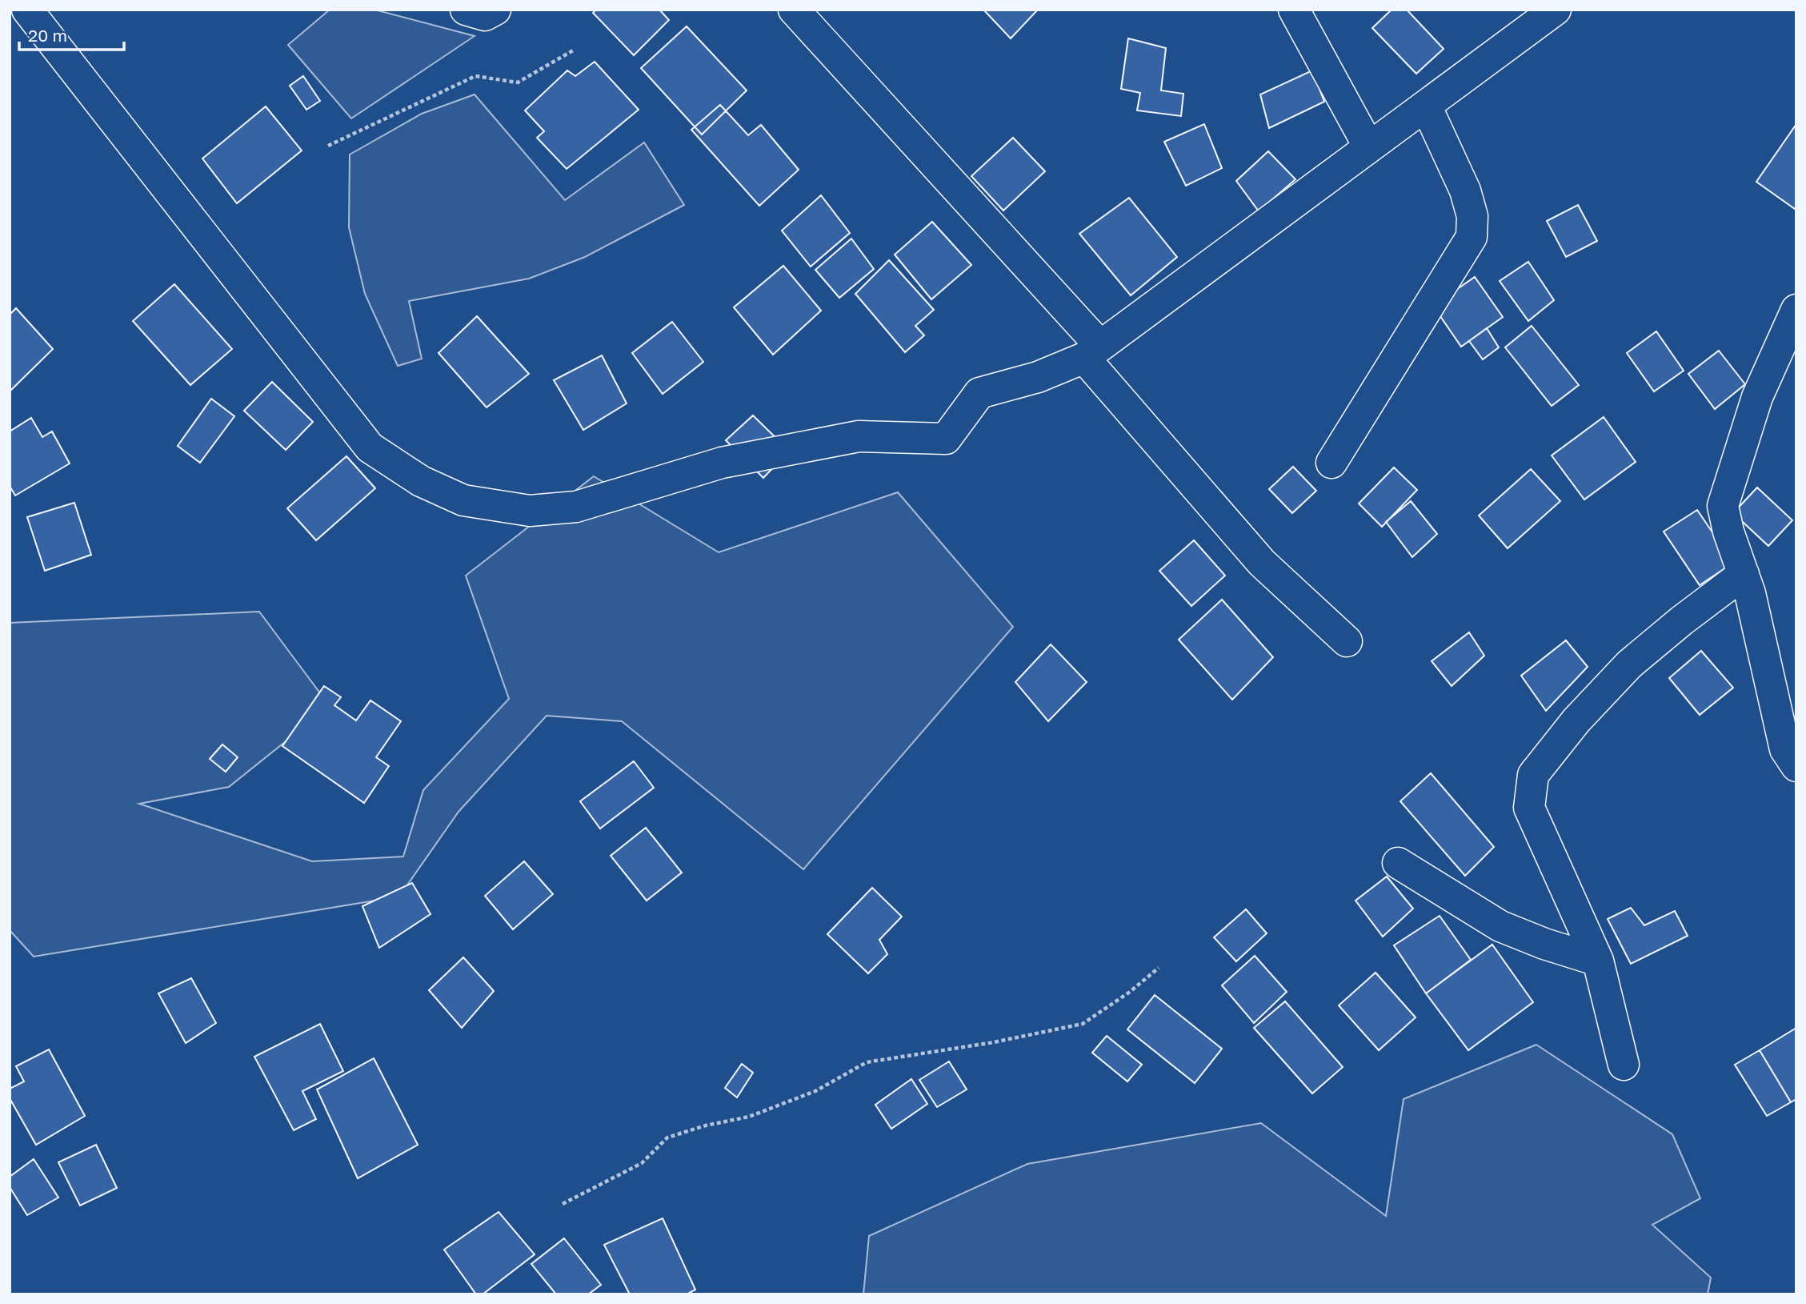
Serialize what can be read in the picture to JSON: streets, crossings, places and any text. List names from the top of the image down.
{
  "scale_bar": "20 m"
}
